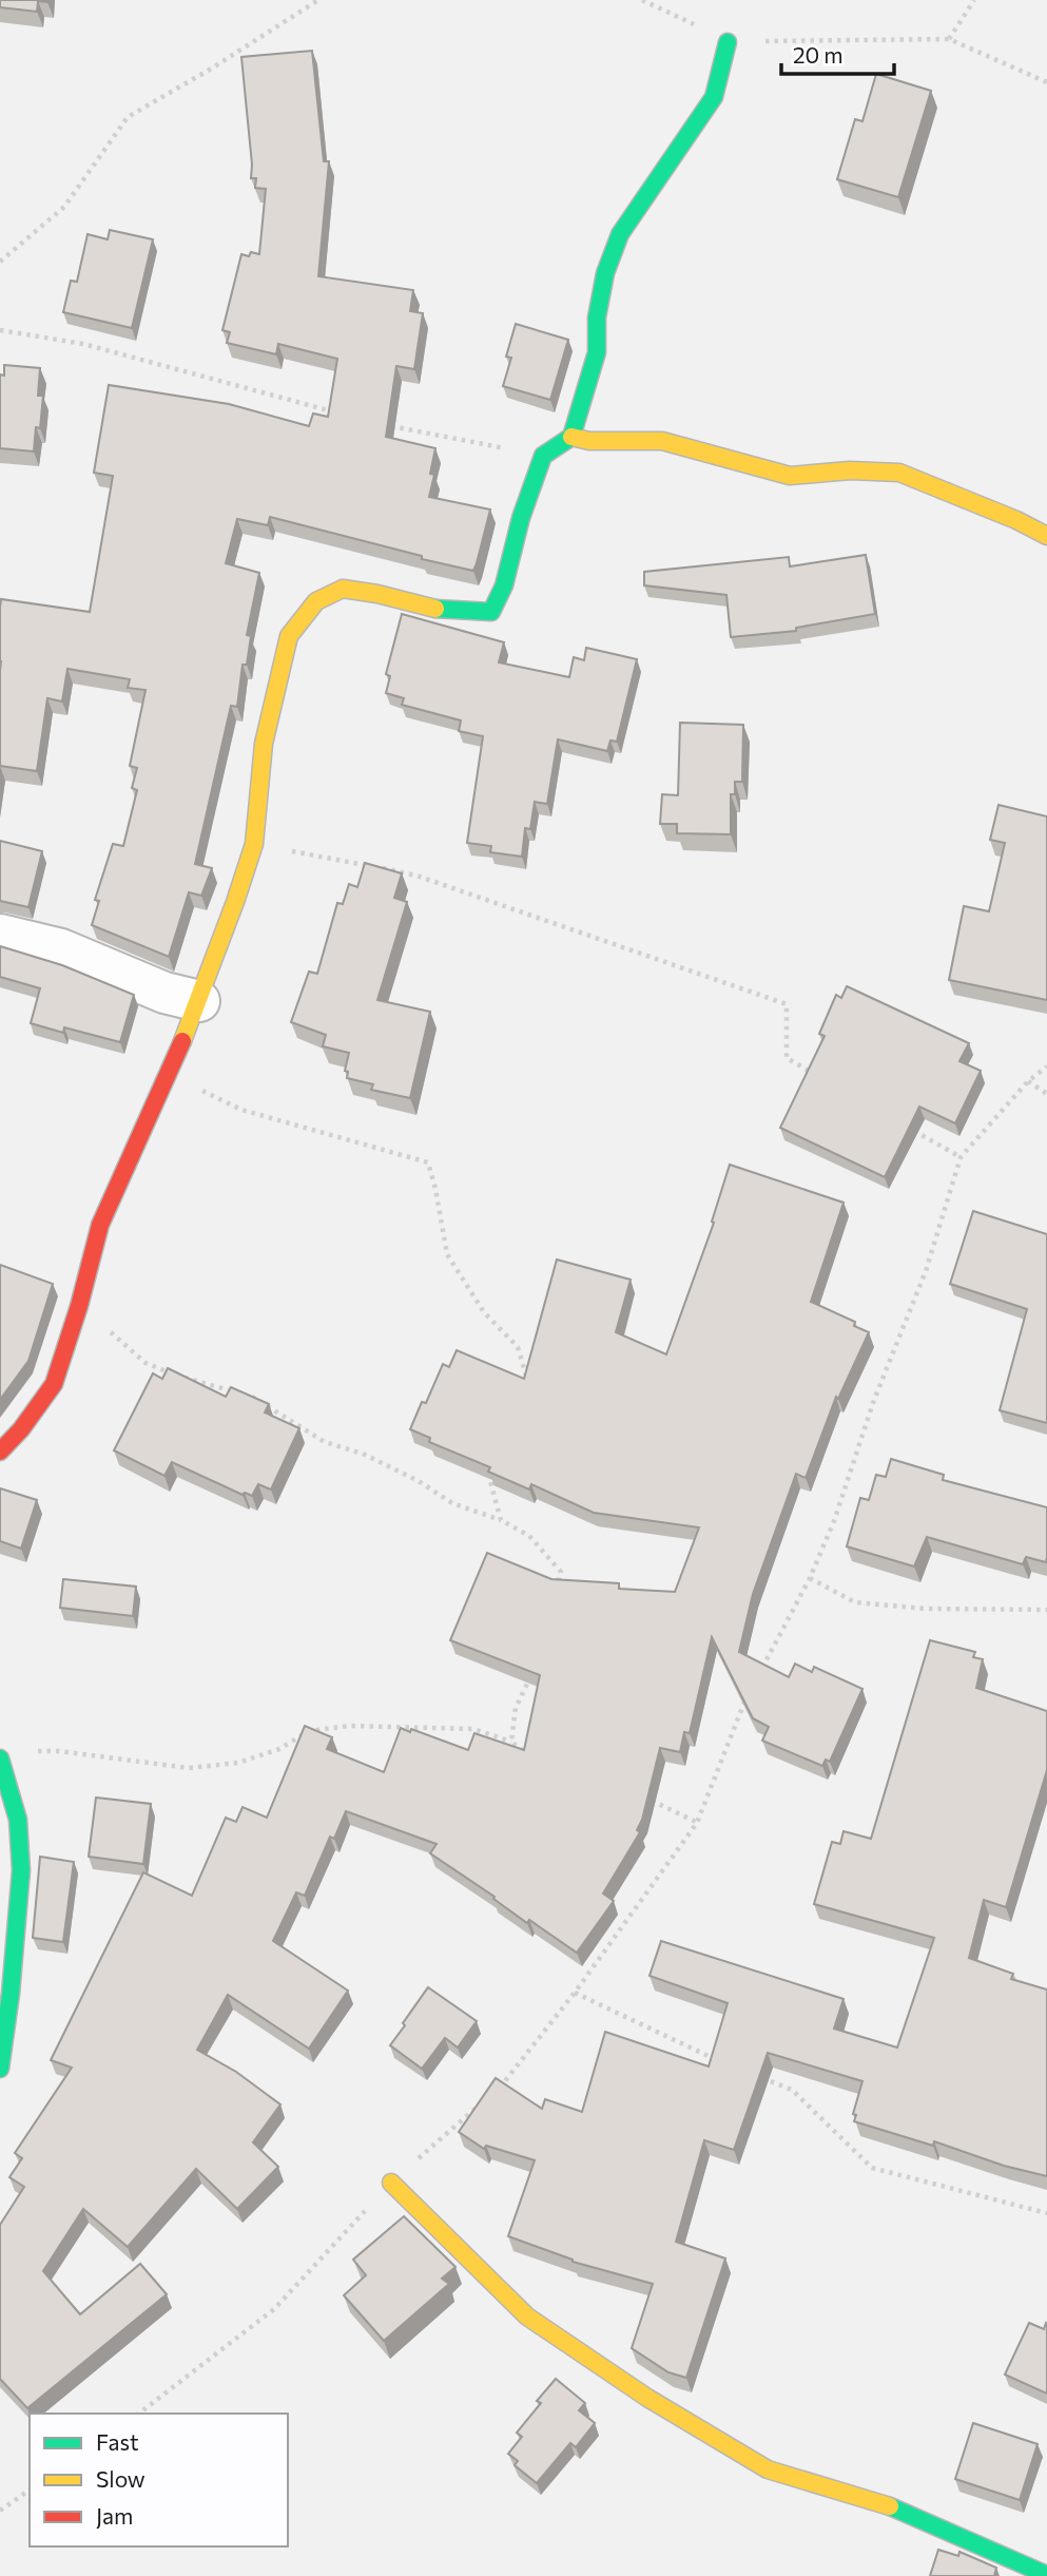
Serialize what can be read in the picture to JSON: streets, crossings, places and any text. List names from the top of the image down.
{
  "legend": ["Fast", "Slow", "Jam"],
  "scale_bar": "20 m"
}
